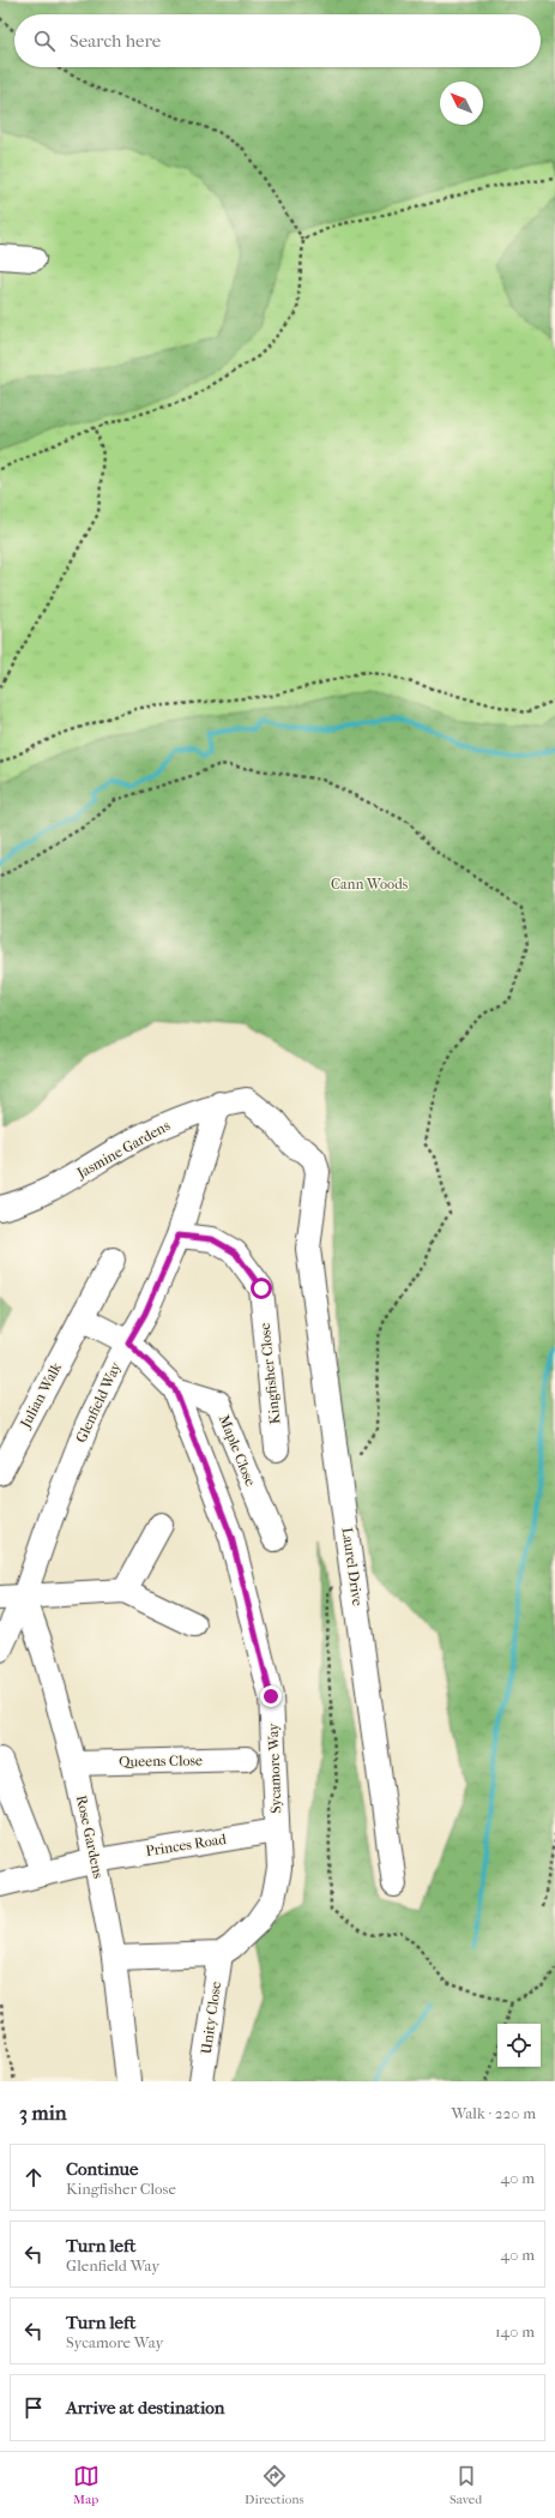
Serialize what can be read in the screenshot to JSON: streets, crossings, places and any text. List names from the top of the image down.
{
  "streets": {
    "street": [
      "Jasmine Gardens",
      "Kingfisher Close",
      "Julian Walk",
      "Glenfield Way",
      "Maple Close",
      "Laurel Drive",
      "Queens Close",
      "Sycamore Way",
      "Rose Gardens",
      "Princes Road",
      "Unity Close"
    ]
  },
  "crossings": [
    ["Jasmine Gardens", "Glenfield Way"],
    ["Jasmine Gardens", "Laurel Drive"],
    ["Kingfisher Close", "Glenfield Way"],
    ["Glenfield Way", "Sycamore Way"],
    ["Glenfield Way", "Rose Gardens"],
    ["Maple Close", "Sycamore Way"],
    ["Queens Close", "Rose Gardens"],
    ["Sycamore Way", "Princes Road"],
    ["Sycamore Way", "Unity Close"],
    ["Rose Gardens", "Princes Road"]
  ],
  "parks": ["Cann Woods"],
  "north": "top left",
  "page": {
    "search": "Search here",
    "heading": ["3 min", "Walk · 220 m"],
    "list": [
      ["Continue", "Kingfisher Close", "40 m"],
      ["Turn left", "Glenfield Way", "40 m"],
      ["Turn left", "Sycamore Way", "140 m"],
      "Arrive at destination"
    ],
    "nav": ["Map", "Directions", "Saved"]
  }
}
